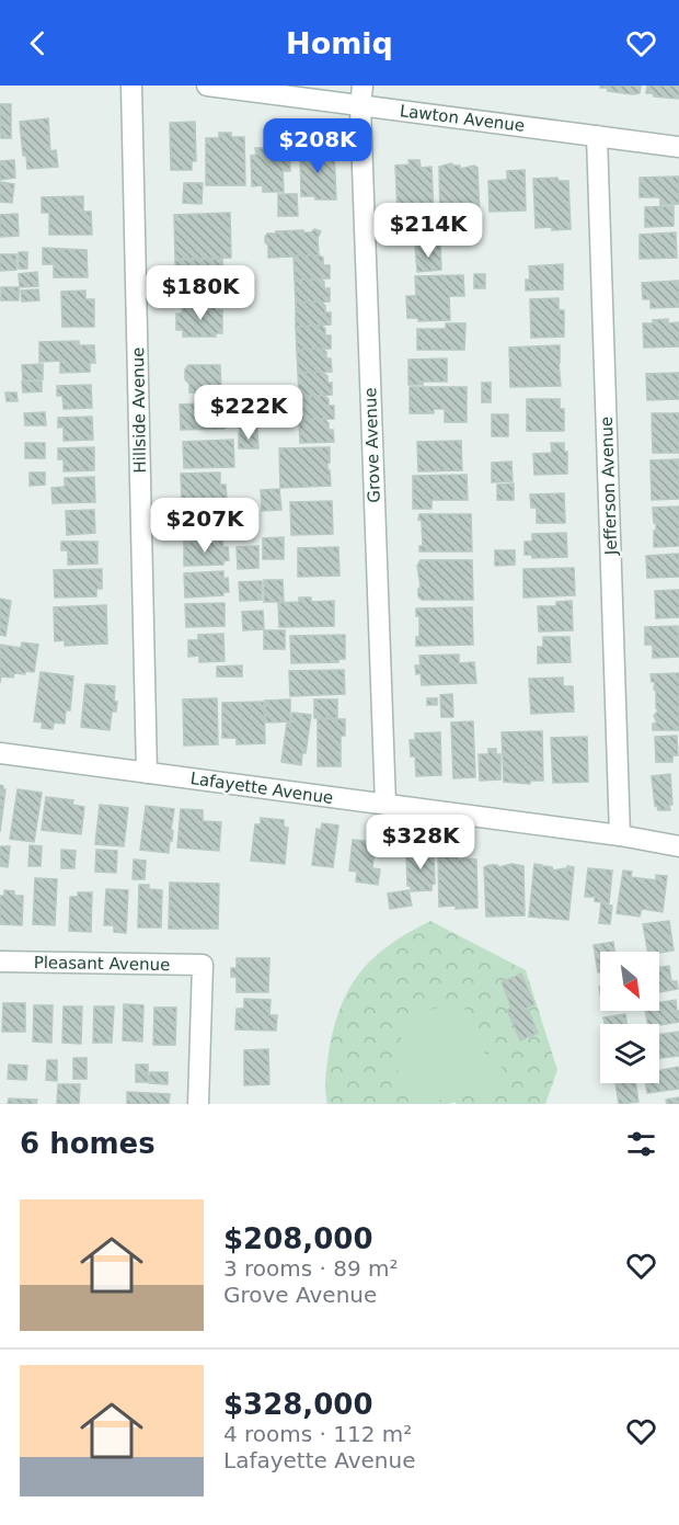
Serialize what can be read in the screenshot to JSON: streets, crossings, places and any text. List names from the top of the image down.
{
  "streets": {
    "street": [
      "Lawton Avenue",
      "Hillside Avenue",
      "Grove Avenue",
      "Jefferson Avenue",
      "Lafayette Avenue",
      "Pleasant Avenue"
    ]
  },
  "crossings": [
    ["Lawton Avenue", "Grove Avenue"],
    ["Lawton Avenue", "Jefferson Avenue"],
    ["Hillside Avenue", "Lafayette Avenue"],
    ["Grove Avenue", "Lafayette Avenue"],
    ["Jefferson Avenue", "Lafayette Avenue"]
  ],
  "north": "bottom right",
  "page": {
    "header": "Homiq",
    "price": [
      "$208K",
      "$214K",
      "$180K",
      "$222K",
      "$207K",
      "$328K"
    ],
    "heading": "6 homes",
    "list": [
      {
        "name": "$208,000",
        "note": "3 rooms · 89 m² · Grove Avenue"
      },
      {
        "name": "$328,000",
        "note": "4 rooms · 112 m² · Lafayette Avenue"
      }
    ]
  }
}
